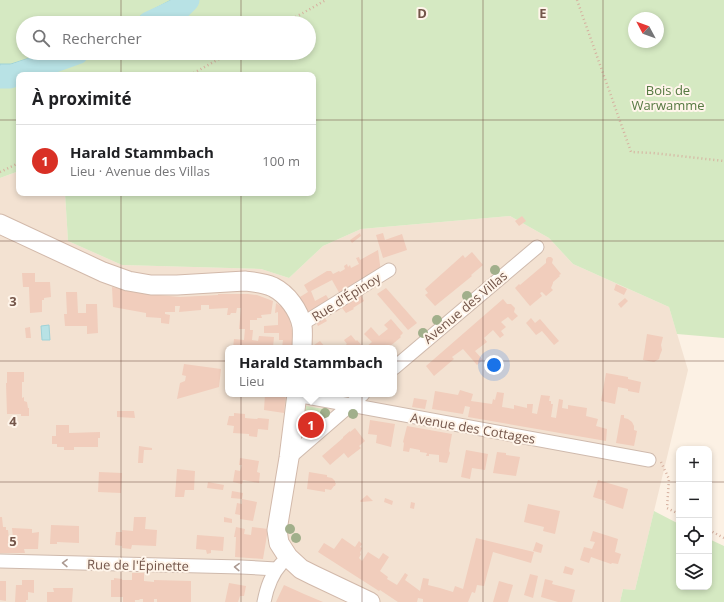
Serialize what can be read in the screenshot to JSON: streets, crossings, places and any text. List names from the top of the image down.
{
  "streets": {
    "street": [
      "Rue d'Épinoy",
      "Avenue des Villas",
      "Avenue des Cottages",
      "Rue de l'Épinette"
    ]
  },
  "one_way": ["Rue de l'Épinette"],
  "parks": ["Bois de Warwamme"],
  "north": "top left",
  "page": {
    "search": "Rechercher",
    "heading": "À proximité",
    "list": [
      {
        "mark": "1",
        "name": "Harald Stammbach",
        "note": "Lieu · Avenue des Villas",
        "value": "100 m"
      }
    ],
    "popup": ["Harald Stammbach", "Lieu"],
    "pins": "1",
    "map_buttons": ["+", "−"]
  },
  "grid": {
    "columns": ["D", "E"],
    "rows": ["3", "4", "5"]
  }
}
